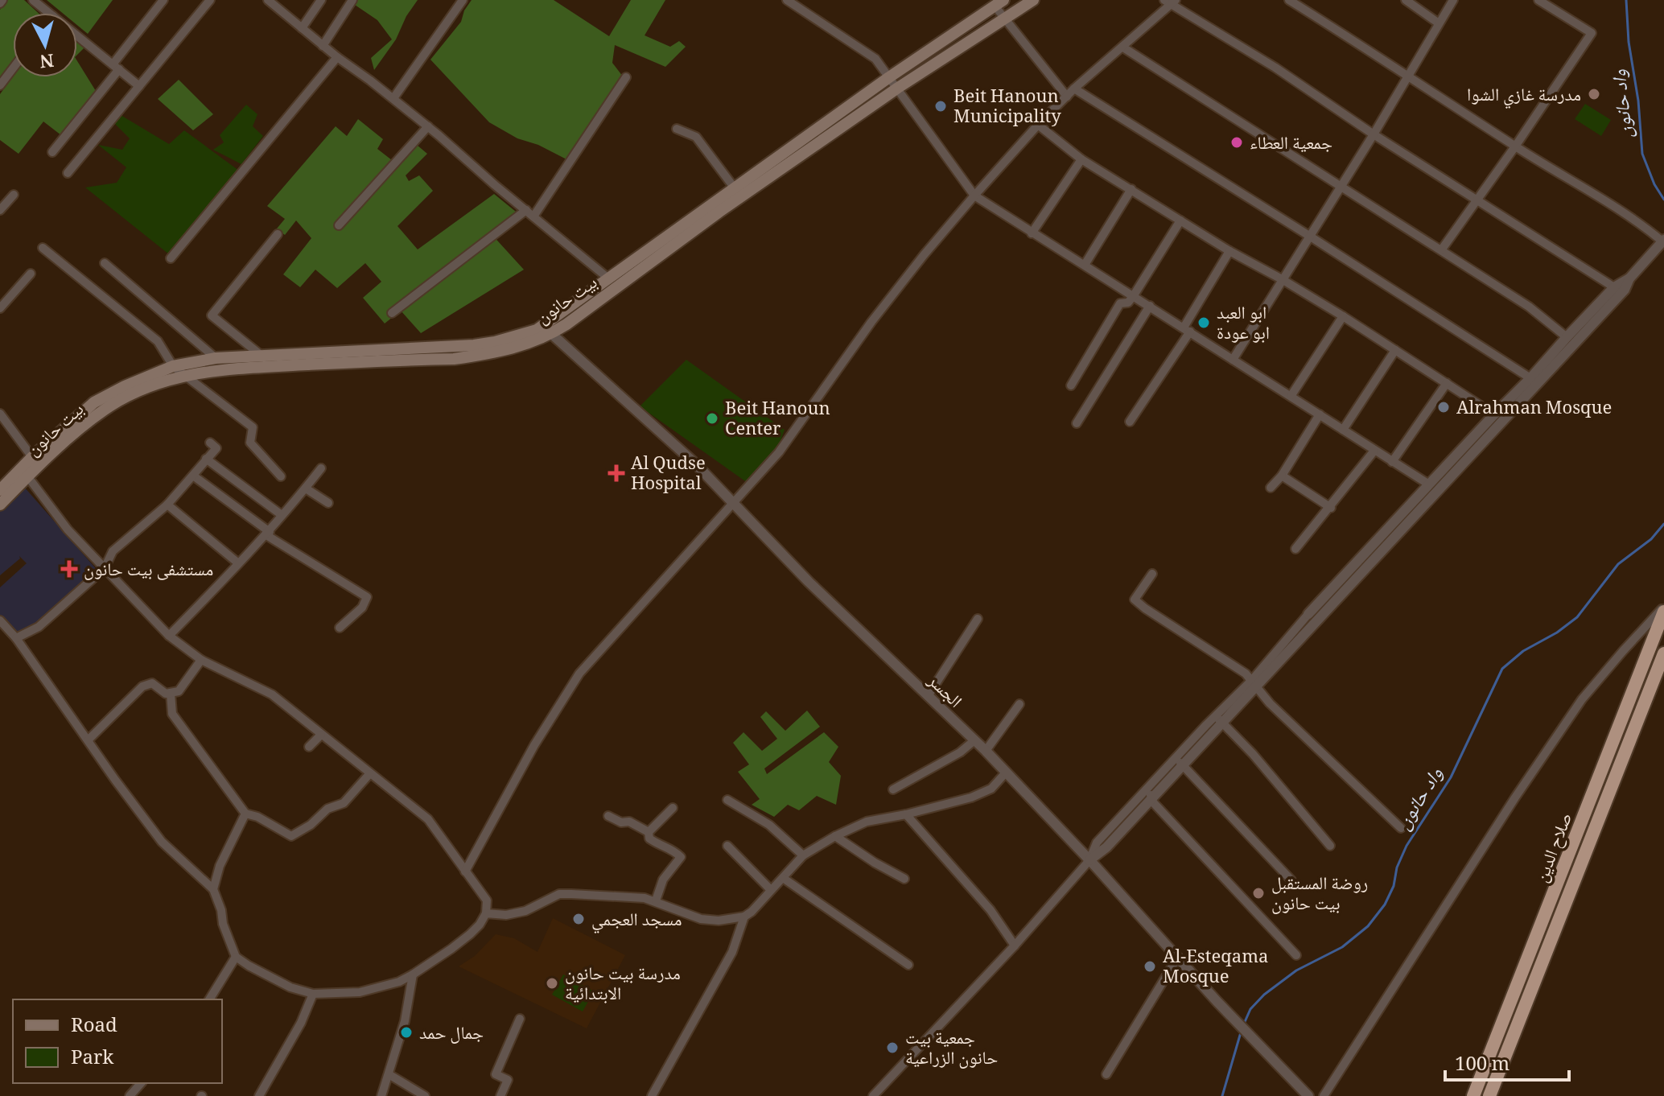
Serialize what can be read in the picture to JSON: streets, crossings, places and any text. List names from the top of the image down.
{
  "streets": {
    "highway": ["صلاح الدين"],
    "main road": ["بيت حانون"],
    "street": ["الجسر"]
  },
  "crossings": [
    ["بيت حانون", "الجسر"]
  ],
  "water": ["واد حانون"],
  "places": {
    "other": [
      "مدرسة غازي الشوا",
      "Beit Hanoun Municipality",
      "جمعية العطاء",
      "ابو العبد ابو عودة",
      "Alrahman Mosque",
      "Beit Hanoun Center",
      "روضة المستقبل بيت حانون",
      "مسجد العجمي",
      "Al-Esteqama Mosque",
      "مدرسة بيت حانون الابتدائية",
      "جمال حمد",
      "جمعية بيت حانون الزراعية"
    ],
    "health": ["Al Qudse Hospital", "مستشفى بيت حانون"]
  },
  "legend": ["Road", "Park"],
  "scale_bar": "100 m",
  "north": "bottom"
}
